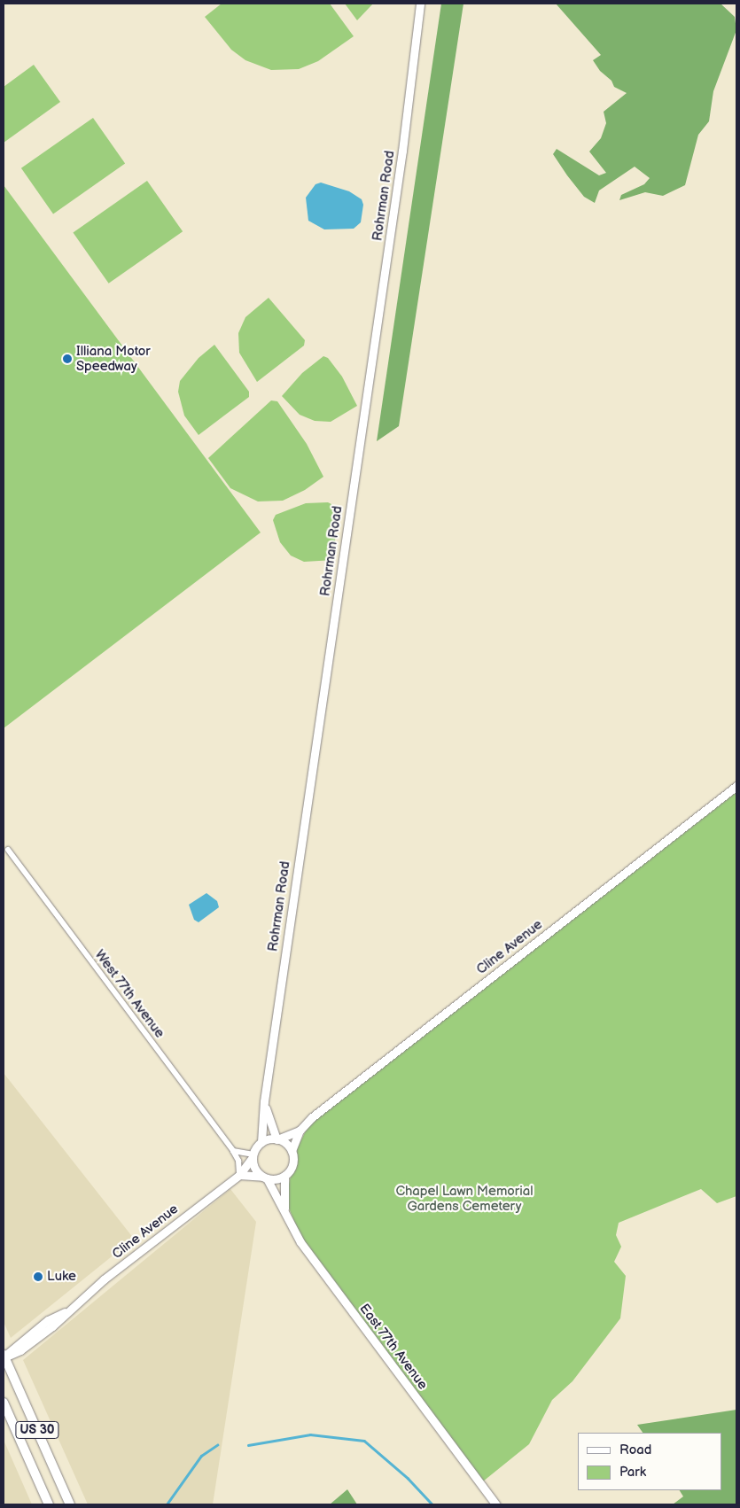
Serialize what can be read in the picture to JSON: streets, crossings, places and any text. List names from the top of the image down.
{
  "streets": {
    "main road": ["US 30"],
    "street": [
      "Rohrman Road",
      "Cline Avenue",
      "West 77th Avenue",
      "East 77th Avenue"
    ]
  },
  "crossings": [
    ["Rohrman Road", "Cline Avenue"],
    ["Rohrman Road", "East 77th Avenue"],
    ["Cline Avenue", "West 77th Avenue"],
    ["Cline Avenue", "East 77th Avenue"],
    ["Cline Avenue", "US 30"]
  ],
  "parks": ["Chapel Lawn Memorial Gardens Cemetery"],
  "places": ["Illiana Motor Speedway", "Luke"],
  "legend": ["Road", "Park"]
}
